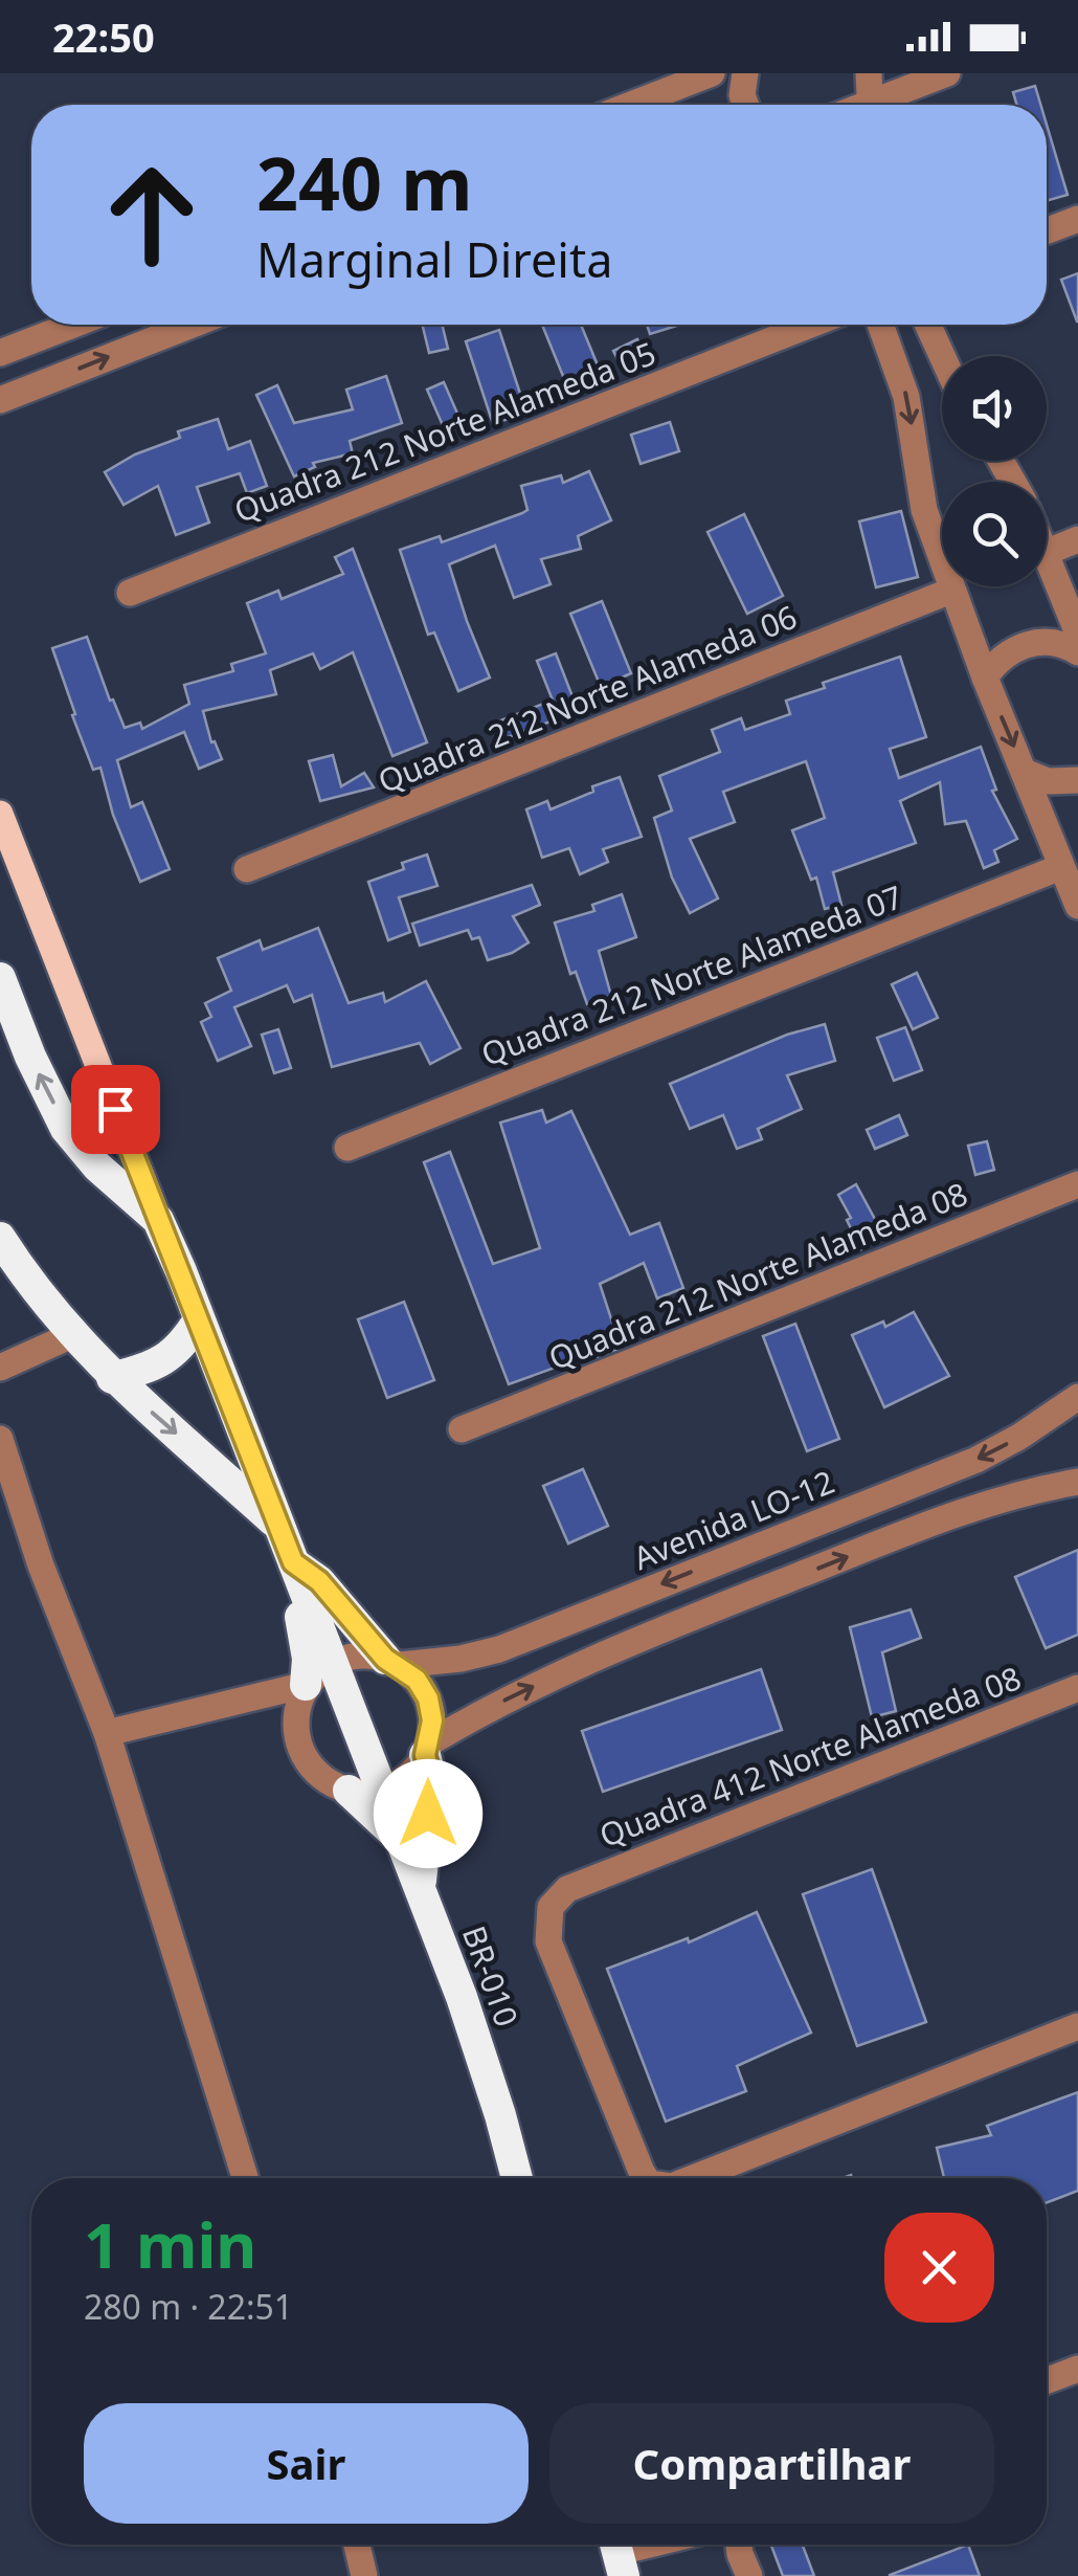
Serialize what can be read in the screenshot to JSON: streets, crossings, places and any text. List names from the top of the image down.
{
  "streets": {
    "highway": ["BR-010"],
    "street": [
      "Quadra 212 Norte Alameda 05",
      "Quadra 212 Norte Alameda 06",
      "Quadra 212 Norte Alameda 07",
      "Quadra 212 Norte Alameda 08",
      "Avenida LO-12",
      "Quadra 412 Norte Alameda 08"
    ]
  },
  "crossings": [
    ["Avenida LO-12", "BR-010"]
  ],
  "page": {
    "status": "22:50",
    "turn": ["240 m", "Marginal Direita"],
    "heading": ["1 min", "280 m · 22:51"],
    "buttons": ["Sair", "Compartilhar"]
  }
}
